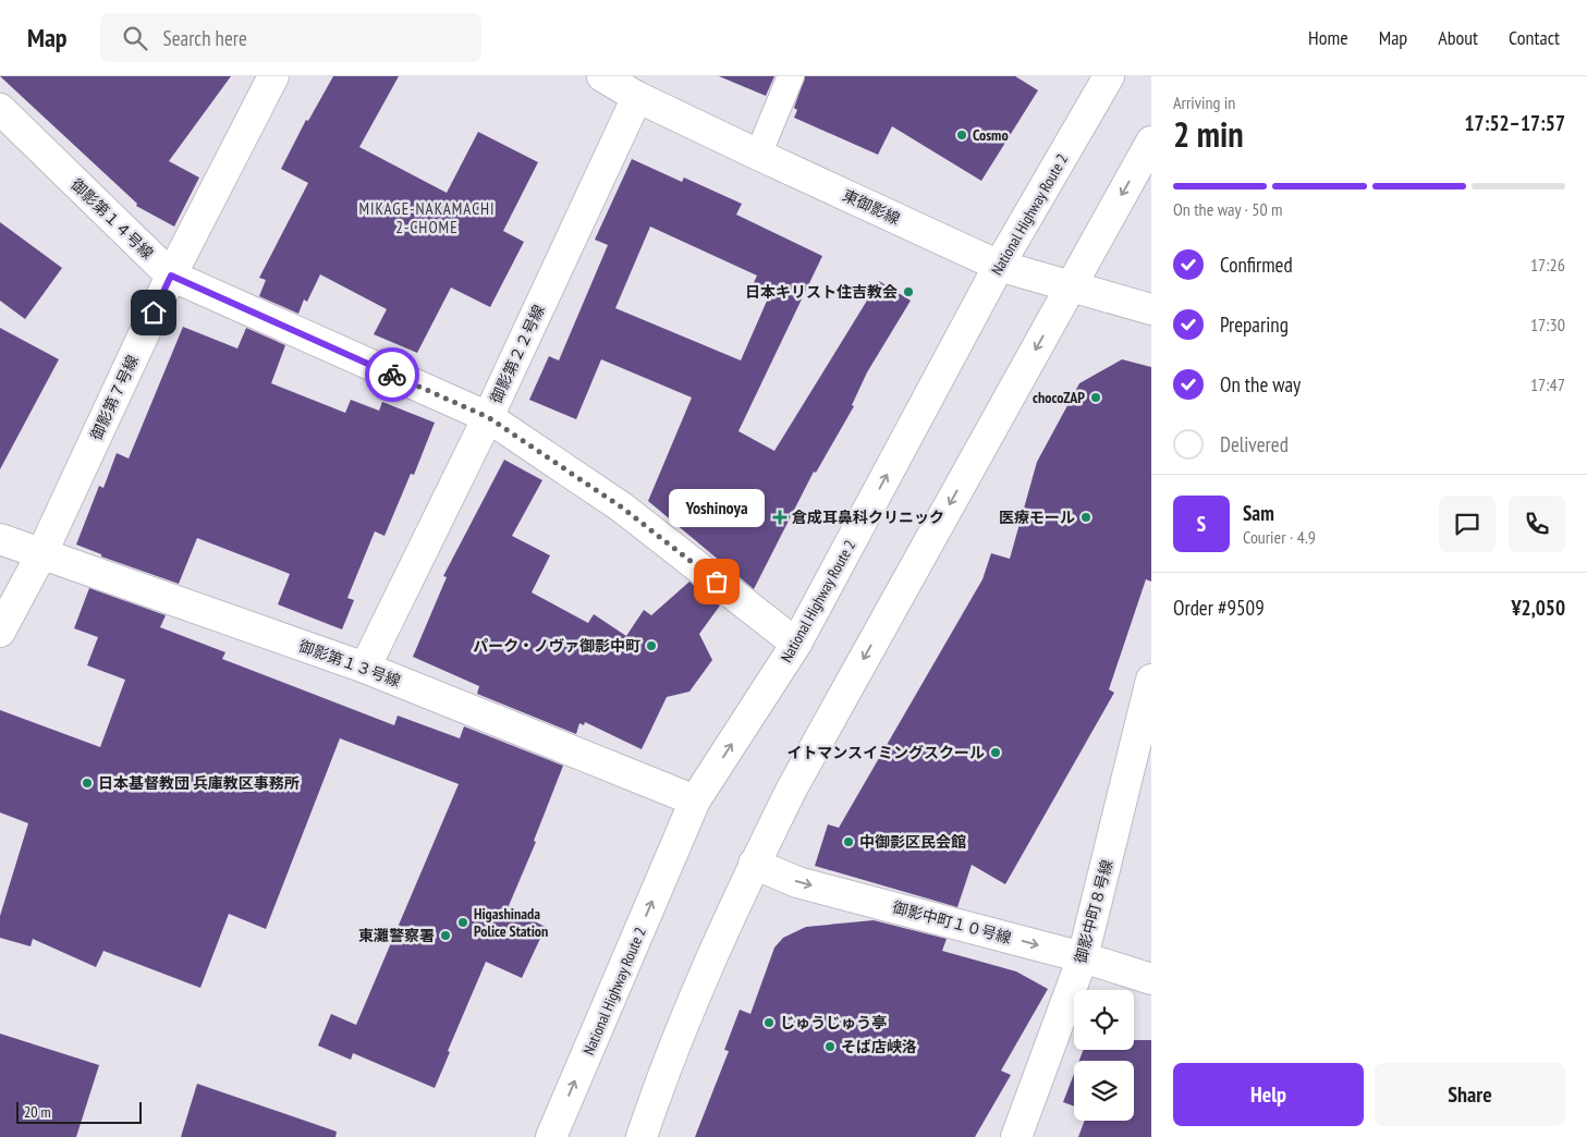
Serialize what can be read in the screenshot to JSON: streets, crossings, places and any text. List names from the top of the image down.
{
  "streets": {
    "main road": [
      "東御影線",
      "National Highway Route 2",
      "御影第１４号線",
      "御影第２２号線",
      "御影第７号線",
      "御影第１３号線",
      "御影中町８号線",
      "御影中町１０号線"
    ]
  },
  "crossings": [
    ["東御影線", "National Highway Route 2"],
    ["東御影線", "御影第２２号線"],
    ["National Highway Route 2", "御影第１４号線"],
    ["National Highway Route 2", "御影第１３号線"],
    ["御影第１４号線", "御影第２２号線"],
    ["御影第１４号線", "御影第７号線"],
    ["御影第２２号線", "御影第１３号線"],
    ["御影第７号線", "御影第１３号線"],
    ["御影中町８号線", "御影中町１０号線"]
  ],
  "one_way": ["御影中町１０号線"],
  "districts": ["MIKAGE-NAKAMACHI 2-CHOME"],
  "places": {
    "other": [
      "Cosmo",
      "日本キリスト住吉教会",
      "chocoZAP",
      "医療モール",
      "Yoshinoya",
      "パーク・ノヴァ御影中町",
      "イトマンスイミングスクール",
      "日本基督教団 兵庫教区事務所",
      "中御影区民会館",
      "Higashinada Police Station",
      "東灘警察署",
      "じゅうじゅう亭",
      "そば店峡洛"
    ],
    "health": ["倉成耳鼻科クリニック"]
  },
  "scale_bar": "20 m",
  "page": {
    "header": "Map",
    "search": "Search here",
    "nav": [
      "Home",
      "Map",
      "About",
      "Contact"
    ],
    "heading": ["2 min", "Arriving in", "17:52–17:57"],
    "panel": [
      "Sam",
      "Courier · 4.9",
      "Order #9509",
      "¥2,050"
    ],
    "bar": "On the way · 50 m",
    "list": [
      ["Confirmed", "17:26"],
      ["Preparing", "17:30"],
      ["On the way", "17:47"],
      "Delivered"
    ],
    "bubble": "Yoshinoya",
    "round": "S",
    "buttons": ["Help", "Share"],
    "scale": "20 m"
  }
}
